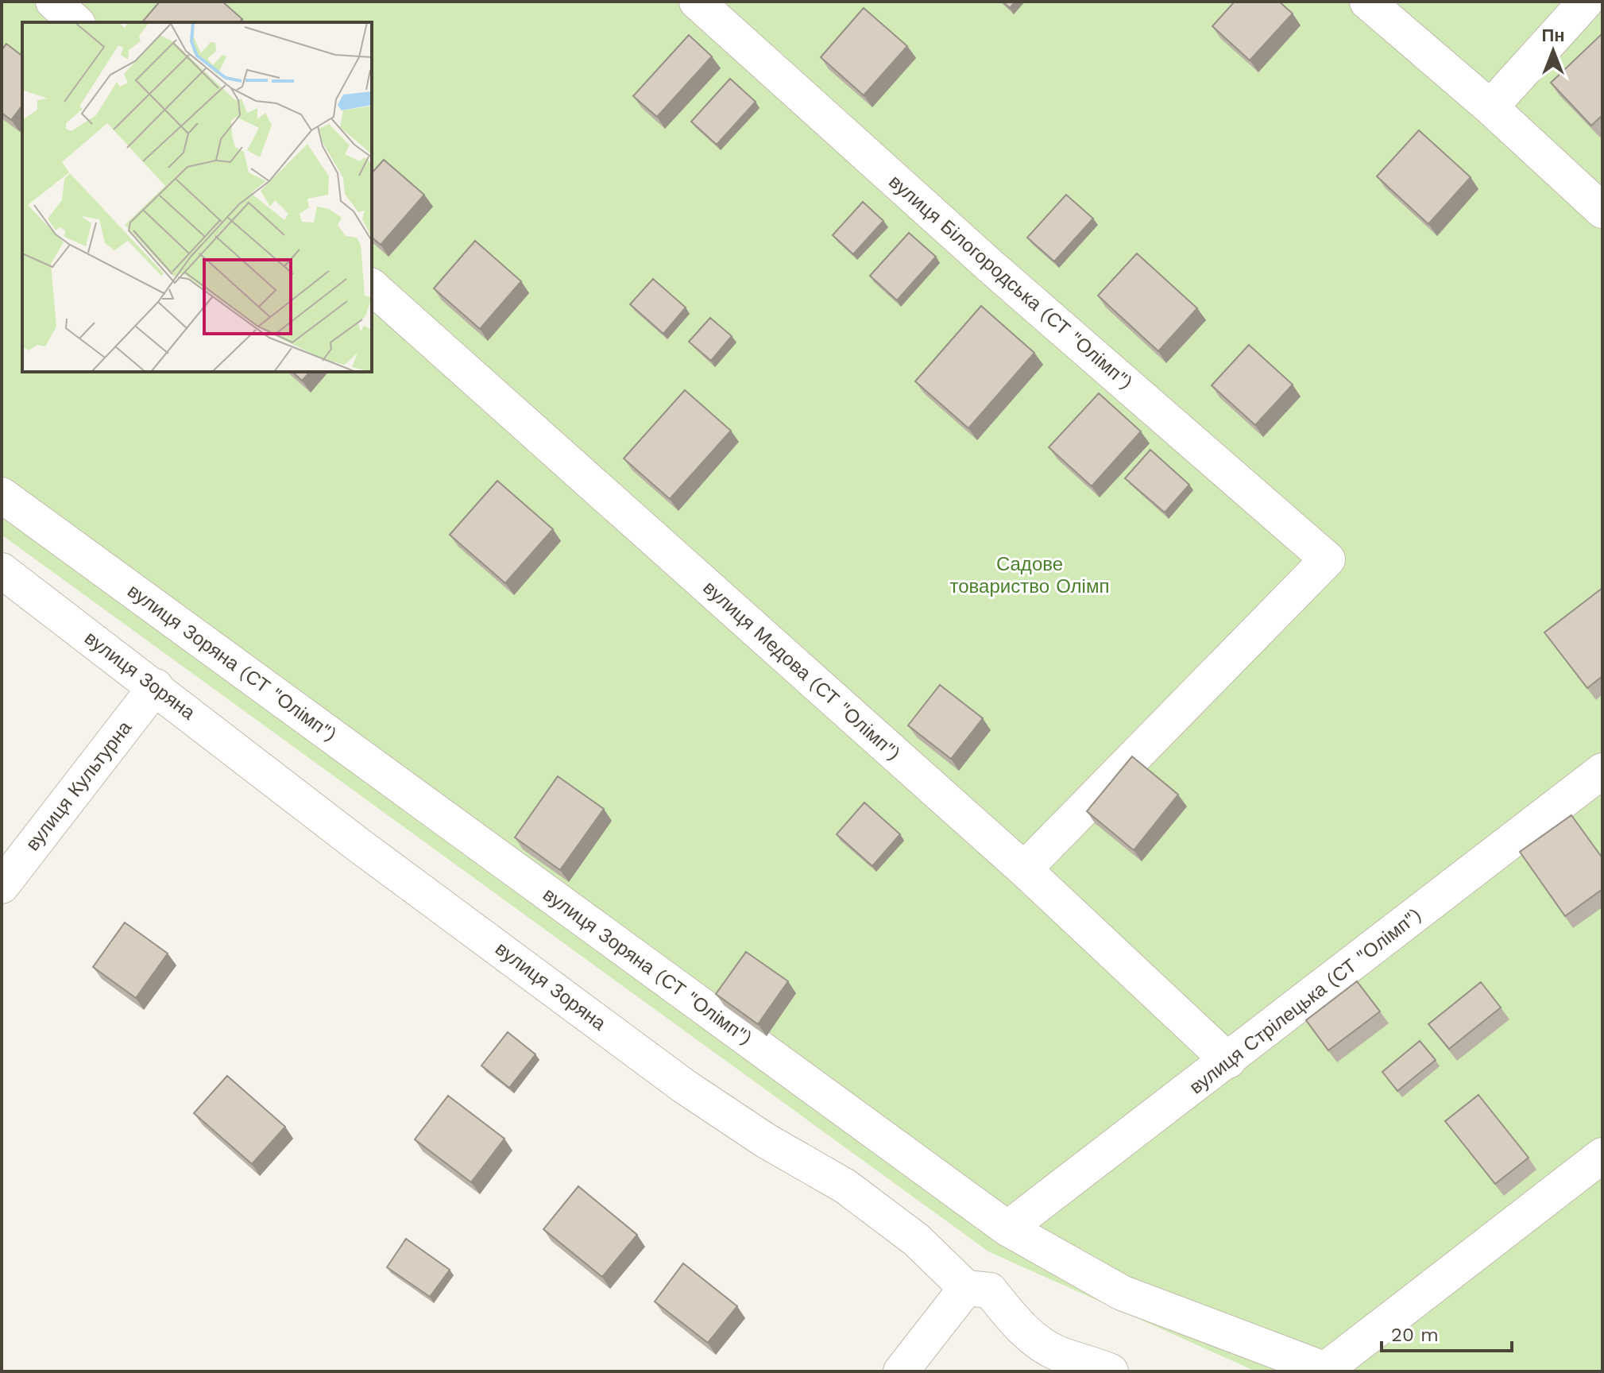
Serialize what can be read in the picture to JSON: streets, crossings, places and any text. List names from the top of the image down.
{
  "streets": {
    "street": [
      "вулиця Білогородська (СТ \"Олімп\")",
      "вулиця Зоряна (СТ \"Олімп\")",
      "вулиця Медова (СТ \"Олімп\")",
      "вулиця Зоряна",
      "вулиця Культурна",
      "вулиця Стрілецька (СТ \"Олімп\")"
    ]
  },
  "crossings": [
    ["вулиця Білогородська (СТ \"Олімп\")", "вулиця Медова (СТ \"Олімп\")"],
    ["вулиця Зоряна (СТ \"Олімп\")", "вулиця Стрілецька (СТ \"Олімп\")"],
    ["вулиця Медова (СТ \"Олімп\")", "вулиця Стрілецька (СТ \"Олімп\")"],
    ["вулиця Зоряна", "вулиця Культурна"]
  ],
  "parks": ["Садове товариство Олімп"],
  "scale_bar": "20 m",
  "north": "top"
}
